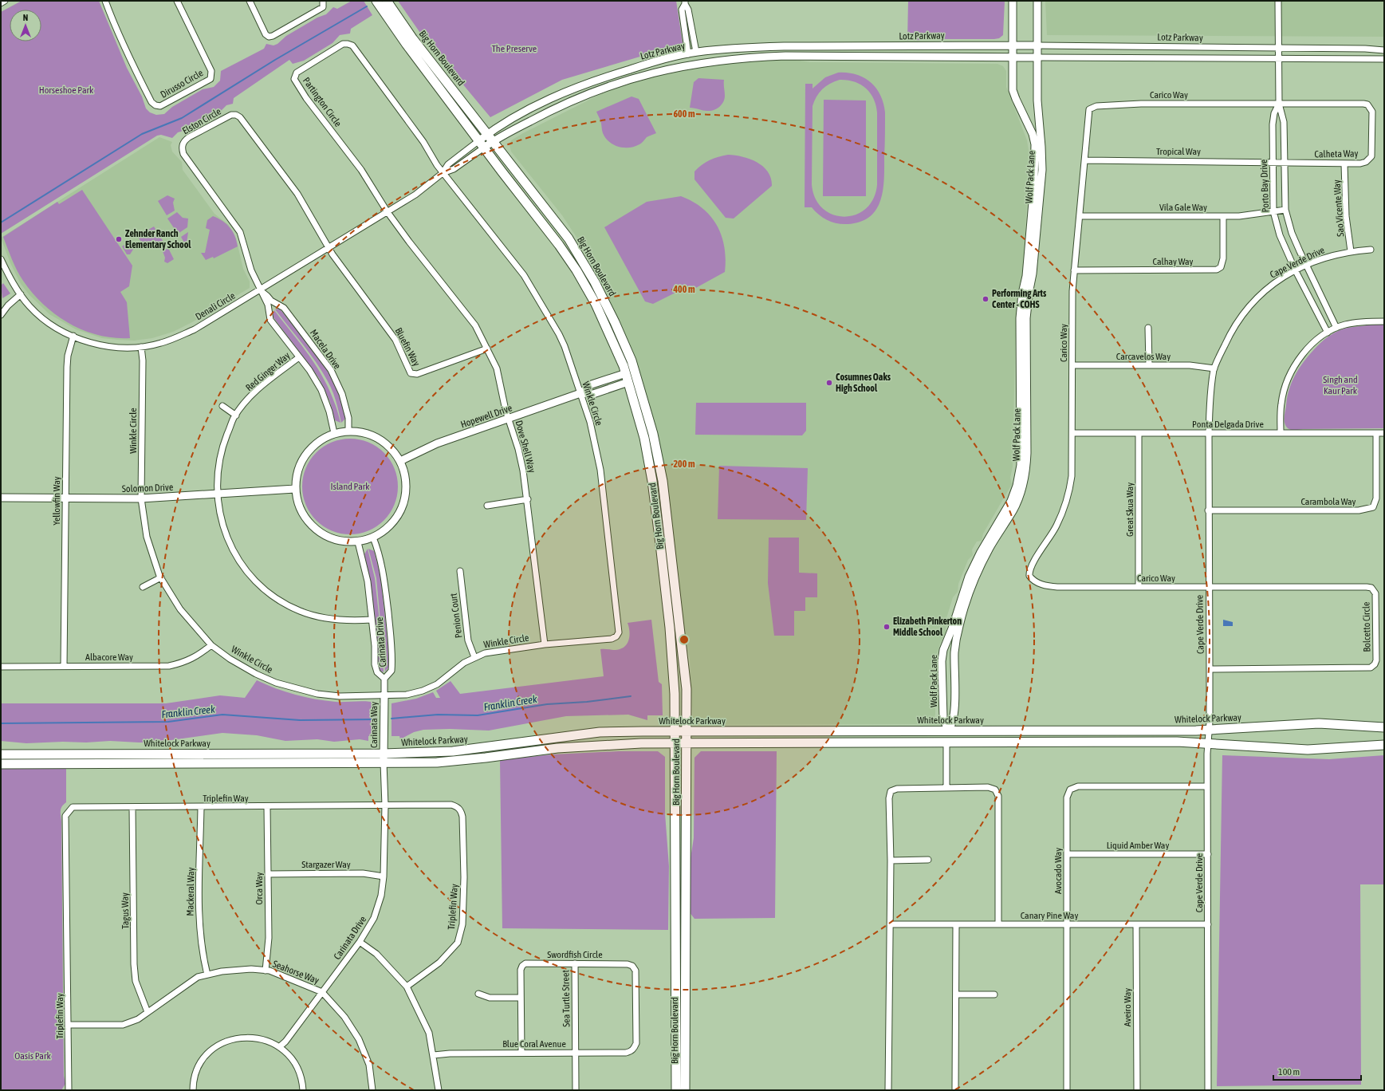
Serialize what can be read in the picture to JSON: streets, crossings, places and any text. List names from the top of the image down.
{
  "streets": {
    "main road": ["Big Horn Boulevard", "Whitelock Parkway"],
    "street": [
      "Lotz Parkway",
      "Dirusso Circle",
      "Carico Way",
      "Partington Circle",
      "Elston Circle",
      "Tropical Way",
      "Calheta Way",
      "Wolf Pack Lane",
      "Porto Bay Drive",
      "Vila Gale Way",
      "Sao Vicente Way",
      "Calhay Way",
      "Cape Verde Drive",
      "Denali Circle",
      "Bluefin Way",
      "Macela Drive",
      "Carcavelos Way",
      "Red Ginger Way",
      "Winkle Circle",
      "Hopewell Drive",
      "Ponta Delgada Drive",
      "Dove Shell Way",
      "Solomon Drive",
      "Yellowfin Way",
      "Carambola Way",
      "Great Skua Way",
      "Penion Court",
      "Bolcetto Circle",
      "Carinata Drive",
      "Albacore Way",
      "Carinata Way",
      "Triplefin Way",
      "Liquid Amber Way",
      "Stargazer Way",
      "Avocado Way",
      "Orca Way",
      "Mackeral Way",
      "Tagus Way",
      "Canary Pine Way",
      "Swordfish Circle",
      "Seahorse Way",
      "Sea Turtle Street",
      "Aveiro Way",
      "Blue Coral Avenue"
    ]
  },
  "crossings": [
    ["Lotz Parkway", "Big Horn Boulevard"],
    ["Lotz Parkway", "Wolf Pack Lane"],
    ["Lotz Parkway", "Porto Bay Drive"],
    ["Lotz Parkway", "Denali Circle"],
    ["Big Horn Boulevard", "Denali Circle"],
    ["Big Horn Boulevard", "Hopewell Drive"],
    ["Big Horn Boulevard", "Whitelock Parkway"],
    ["Carico Way", "Tropical Way"],
    ["Carico Way", "Calheta Way"],
    ["Carico Way", "Porto Bay Drive"],
    ["Carico Way", "Vila Gale Way"],
    ["Carico Way", "Calhay Way"],
    ["Carico Way", "Cape Verde Drive"],
    ["Carico Way", "Carcavelos Way"],
    ["Carico Way", "Ponta Delgada Drive"],
    ["Carico Way", "Great Skua Way"],
    ["Carico Way", "Bolcetto Circle"],
    ["Partington Circle", "Denali Circle"],
    ["Partington Circle", "Winkle Circle"],
    ["Partington Circle", "Dove Shell Way"],
    ["Elston Circle", "Denali Circle"],
    ["Elston Circle", "Bluefin Way"],
    ["Elston Circle", "Macela Drive"],
    ["Tropical Way", "Calheta Way"],
    ["Tropical Way", "Porto Bay Drive"],
    ["Calheta Way", "Porto Bay Drive"],
    ["Calheta Way", "Sao Vicente Way"],
    ["Wolf Pack Lane", "Whitelock Parkway"],
    ["Porto Bay Drive", "Vila Gale Way"],
    ["Porto Bay Drive", "Cape Verde Drive"],
    ["Vila Gale Way", "Calhay Way"],
    ["Sao Vicente Way", "Cape Verde Drive"],
    ["Cape Verde Drive", "Carcavelos Way"],
    ["Cape Verde Drive", "Ponta Delgada Drive"],
    ["Cape Verde Drive", "Carambola Way"],
    ["Cape Verde Drive", "Bolcetto Circle"],
    ["Cape Verde Drive", "Whitelock Parkway"],
    ["Cape Verde Drive", "Liquid Amber Way"],
    ["Cape Verde Drive", "Avocado Way"],
    ["Cape Verde Drive", "Canary Pine Way"],
    ["Denali Circle", "Bluefin Way"],
    ["Denali Circle", "Macela Drive"],
    ["Denali Circle", "Winkle Circle"],
    ["Denali Circle", "Dove Shell Way"],
    ["Denali Circle", "Yellowfin Way"],
    ["Bluefin Way", "Dove Shell Way"],
    ["Macela Drive", "Hopewell Drive"],
    ["Macela Drive", "Solomon Drive"],
    ["Macela Drive", "Carinata Drive"],
    ["Red Ginger Way", "Solomon Drive"],
    ["Red Ginger Way", "Carinata Drive"],
    ["Winkle Circle", "Hopewell Drive"],
    ["Winkle Circle", "Dove Shell Way"],
    ["Winkle Circle", "Solomon Drive"],
    ["Winkle Circle", "Penion Court"],
    ["Winkle Circle", "Albacore Way"],
    ["Winkle Circle", "Carinata Way"],
    ["Hopewell Drive", "Dove Shell Way"],
    ["Hopewell Drive", "Solomon Drive"],
    ["Hopewell Drive", "Carinata Drive"],
    ["Ponta Delgada Drive", "Carambola Way"],
    ["Ponta Delgada Drive", "Great Skua Way"],
    ["Solomon Drive", "Yellowfin Way"],
    ["Solomon Drive", "Carinata Drive"],
    ["Yellowfin Way", "Albacore Way"],
    ["Carinata Drive", "Whitelock Parkway"],
    ["Carinata Drive", "Carinata Way"],
    ["Carinata Drive", "Triplefin Way"],
    ["Carinata Drive", "Stargazer Way"],
    ["Carinata Drive", "Seahorse Way"],
    ["Whitelock Parkway", "Carinata Way"],
    ["Triplefin Way", "Orca Way"],
    ["Triplefin Way", "Mackeral Way"],
    ["Triplefin Way", "Tagus Way"],
    ["Triplefin Way", "Seahorse Way"],
    ["Liquid Amber Way", "Avocado Way"],
    ["Stargazer Way", "Orca Way"],
    ["Avocado Way", "Canary Pine Way"],
    ["Orca Way", "Seahorse Way"],
    ["Mackeral Way", "Seahorse Way"],
    ["Tagus Way", "Seahorse Way"],
    ["Canary Pine Way", "Aveiro Way"],
    ["Swordfish Circle", "Sea Turtle Street"],
    ["Swordfish Circle", "Blue Coral Avenue"],
    ["Sea Turtle Street", "Blue Coral Avenue"]
  ],
  "water": ["Franklin Creek"],
  "parks": [
    "The Preserve",
    "Horseshoe Park",
    "Singh and Kaur Park",
    "Island Park",
    "Oasis Park"
  ],
  "places": [
    "Zehnder Ranch Elementary School",
    "Performing Arts Center - COHS",
    "Cosumnes Oaks High School",
    "Elizabeth Pinkerton Middle School"
  ],
  "scale_bar": "100 m",
  "north": "top",
  "rings": ["600 m", "400 m", "200 m"]
}
